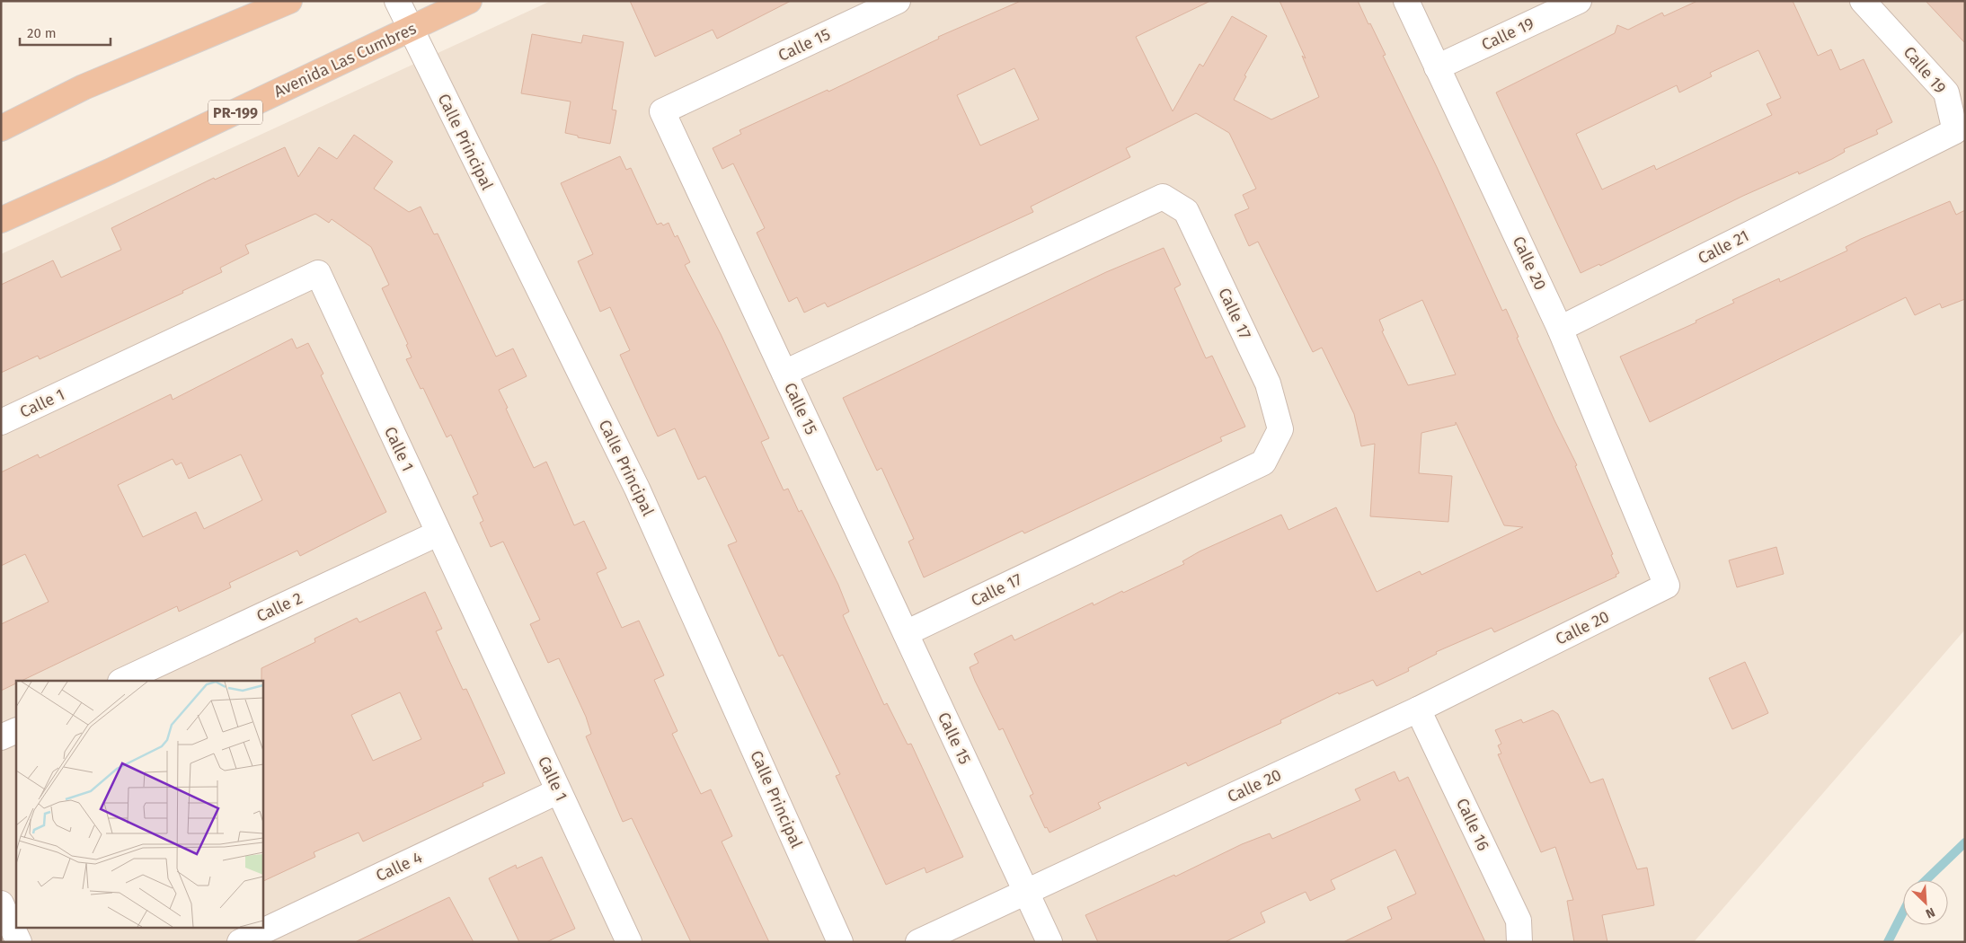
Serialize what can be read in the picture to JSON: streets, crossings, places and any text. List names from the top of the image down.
{
  "streets": {
    "highway": ["Avenida Las Cumbres", "PR-199"],
    "street": [
      "Calle 19",
      "Calle 15",
      "Calle Principal",
      "Calle 21",
      "Calle 20",
      "Calle 17",
      "Calle 1",
      "Calle 2",
      "Calle 16",
      "Calle 4"
    ]
  },
  "crossings": [
    ["Calle 19", "Calle 21"],
    ["Calle 19", "Calle 20"],
    ["Calle 15", "Calle 20"],
    ["Calle 15", "Calle 17"],
    ["Avenida Las Cumbres", "Calle Principal"],
    ["Calle 21", "Calle 20"],
    ["Calle 20", "Calle 16"],
    ["Calle 1", "Calle 2"],
    ["Calle 1", "Calle 4"]
  ],
  "scale_bar": "20 m",
  "north": "bottom right"
}
